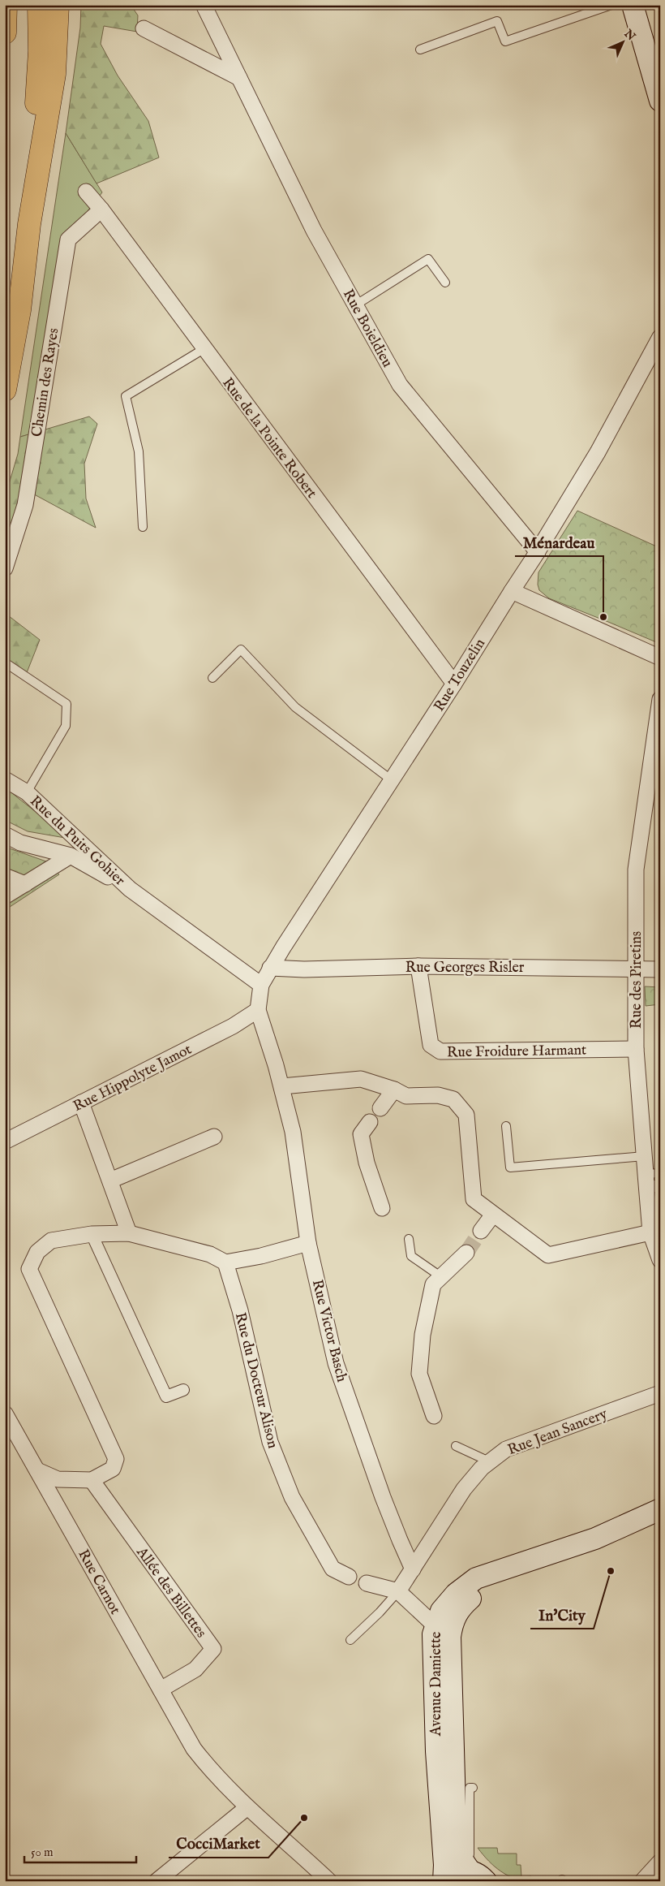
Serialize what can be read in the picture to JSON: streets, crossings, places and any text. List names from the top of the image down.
{
  "streets": {
    "main road": ["Avenue Damiette"],
    "street": [
      "Rue Boieldieu",
      "Chemin des Rayes",
      "Rue de la Pointe Robert",
      "Rue Touzelin",
      "Rue du Puits Gohier",
      "Rue Georges Risler",
      "Rue des Piretins",
      "Rue Froidure Harmant",
      "Rue Hippolyte Jamot",
      "Rue Victor Basch",
      "Rue du Docteur Alison",
      "Rue Jean Sancery",
      "Rue Carnot",
      "Allée des Billettes"
    ]
  },
  "crossings": [
    ["Rue Boieldieu", "Rue Touzelin"],
    ["Chemin des Rayes", "Rue de la Pointe Robert"],
    ["Rue de la Pointe Robert", "Rue Touzelin"],
    ["Rue Touzelin", "Rue du Puits Gohier"],
    ["Rue Touzelin", "Rue Georges Risler"],
    ["Rue Touzelin", "Rue Hippolyte Jamot"],
    ["Rue Touzelin", "Rue Victor Basch"],
    ["Rue Georges Risler", "Rue des Piretins"],
    ["Rue Georges Risler", "Rue Froidure Harmant"],
    ["Rue des Piretins", "Rue Froidure Harmant"],
    ["Rue Hippolyte Jamot", "Rue Victor Basch"],
    ["Rue Victor Basch", "Rue Jean Sancery"],
    ["Rue Carnot", "Allée des Billettes"]
  ],
  "places": ["Ménardeau", "In'City", "CocciMarket"],
  "scale_bar": "50 m",
  "north": "top right"
}
